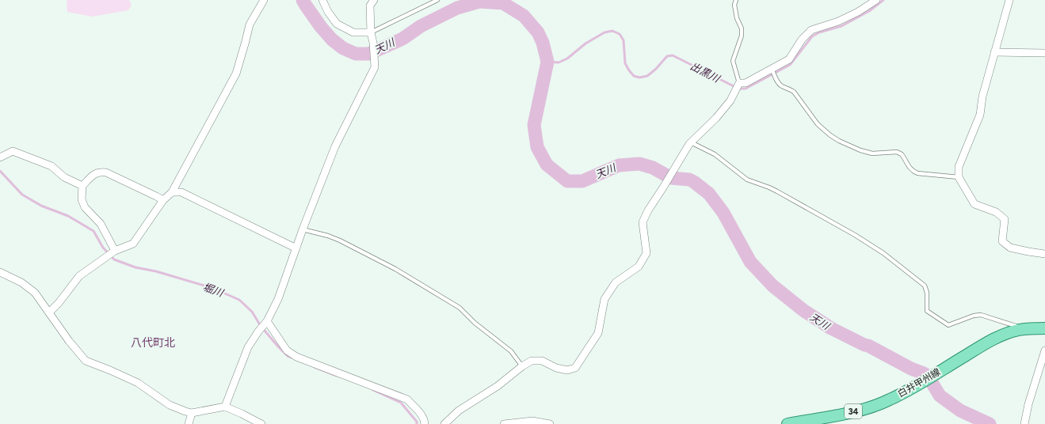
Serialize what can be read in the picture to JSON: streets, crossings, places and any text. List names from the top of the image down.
{
  "streets": {
    "main road": ["白井甲州線", "34"]
  },
  "districts": ["八代町北"],
  "water": ["天川", "出黒川", "堀川"]
}
